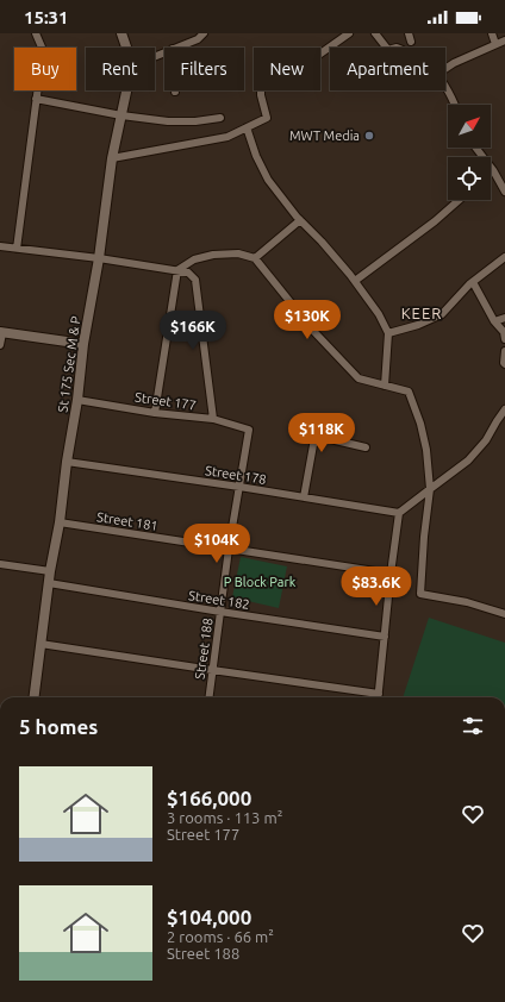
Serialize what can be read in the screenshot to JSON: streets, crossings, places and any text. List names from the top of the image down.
{
  "streets": {
    "street": [
      "St 175 Sec M & P",
      "Street 177",
      "Street 178",
      "Street 181",
      "Street 182",
      "Street 188"
    ]
  },
  "crossings": [
    ["St 175 Sec M & P", "Street 177"],
    ["St 175 Sec M & P", "Street 178"],
    ["St 175 Sec M & P", "Street 181"],
    ["St 175 Sec M & P", "Street 182"],
    ["Street 177", "Street 188"],
    ["Street 178", "Street 188"],
    ["Street 181", "Street 188"],
    ["Street 182", "Street 188"]
  ],
  "districts": ["KEER"],
  "parks": ["P Block Park"],
  "places": ["MWT Media"],
  "north": "top right",
  "page": {
    "status": "15:31",
    "chip": [
      "Buy",
      "Rent",
      "Filters",
      "New",
      "Apartment"
    ],
    "price": [
      "$130K",
      "$166K",
      "$118K",
      "$104K",
      "$83.6K"
    ],
    "heading": "5 homes",
    "list": [
      {
        "name": "$166,000",
        "note": "3 rooms · 113 m² · Street 177"
      },
      {
        "name": "$104,000",
        "note": "2 rooms · 66 m² · Street 188"
      }
    ]
  }
}
